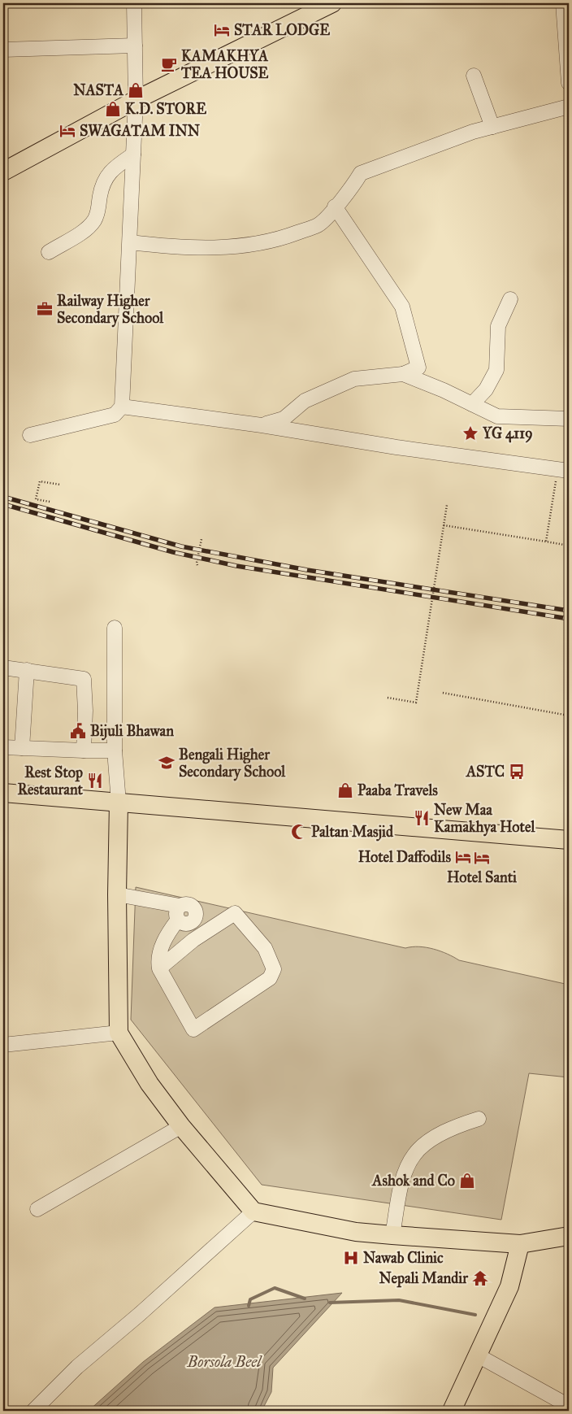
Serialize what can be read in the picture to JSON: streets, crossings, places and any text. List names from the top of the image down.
{
  "water": ["Borsola Beel"],
  "places": {
    "hotel": [
      "STAR LODGE",
      "SWAGATAM INN",
      "Hotel Daffodils",
      "Hotel Santi"
    ],
    "cafe": ["KAMAKHYA TEA HOUSE"],
    "shop": [
      "NASTA",
      "K.D. STORE",
      "Paaba Travels",
      "Ashok and Co"
    ],
    "office": ["Railway Higher Secondary School"],
    "place": ["YG 4119"],
    "public building": ["Bijuli Bhawan"],
    "school or university": ["Bengali Higher Secondary School"],
    "bus stop": ["ASTC"],
    "restaurant": ["Rest Stop Restaurant", "New Maa Kamakhya Hotel"],
    "mosque": ["Paltan Masjid"],
    "hospital": ["Nawab Clinic"],
    "temple": ["Nepali Mandir"]
  }
}
